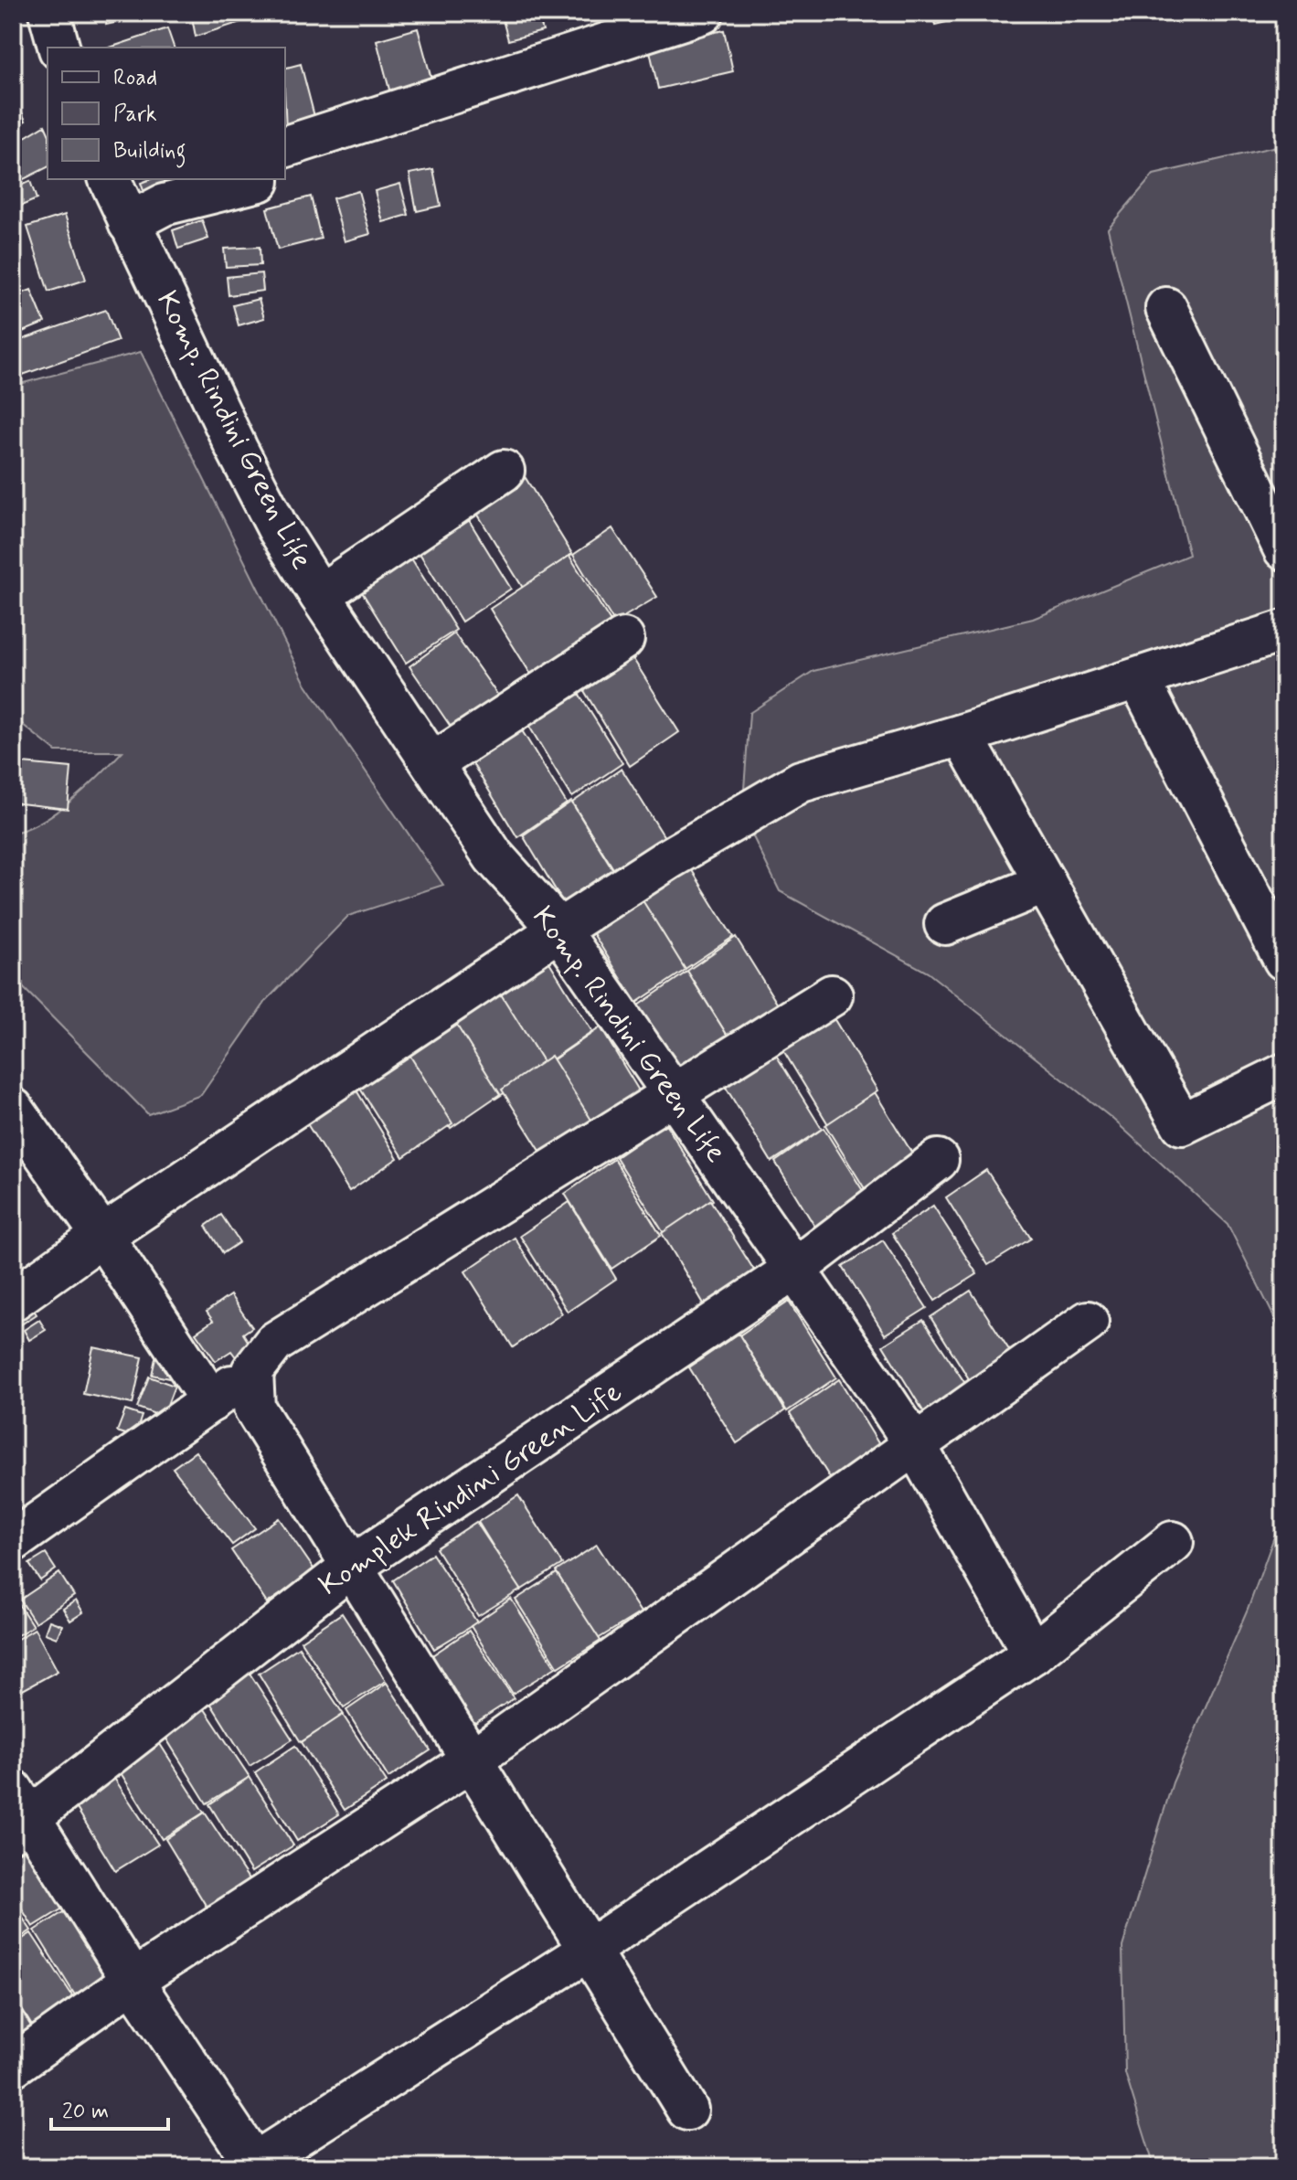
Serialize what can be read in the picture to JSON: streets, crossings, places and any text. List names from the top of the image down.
{
  "streets": {
    "street": ["Komp. Rindini Green Life", "Komplek Rindini Green Life"]
  },
  "crossings": [
    ["Komp. Rindini Green Life", "Komplek Rindini Green Life"]
  ],
  "legend": ["Road", "Park", "Building"],
  "scale_bar": "20 m"
}
